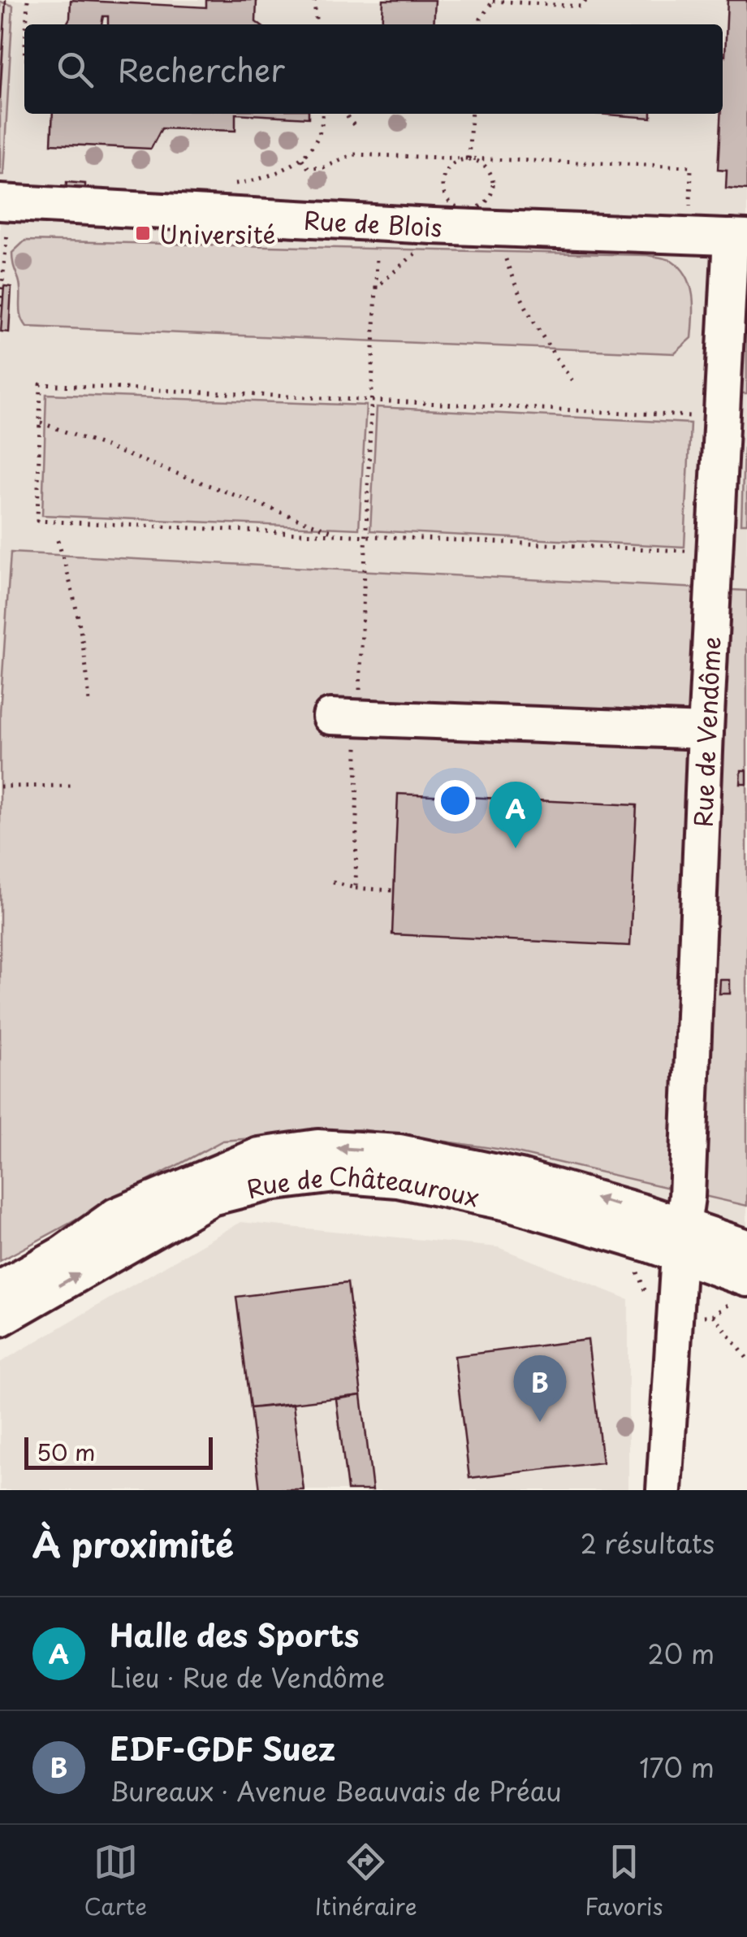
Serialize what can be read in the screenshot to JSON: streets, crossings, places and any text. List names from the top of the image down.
{
  "streets": {
    "street": ["Rue de Blois", "Rue de Vendôme", "Rue de Châteauroux"]
  },
  "crossings": [
    ["Rue de Blois", "Rue de Vendôme"],
    ["Rue de Vendôme", "Rue de Châteauroux"]
  ],
  "places": {
    "transit": ["Université"]
  },
  "scale_bar": "50 m",
  "page": {
    "search": "Rechercher",
    "pins": ["A", "B"],
    "scale": "50 m",
    "heading": ["À proximité", "2 résultats"],
    "list": [
      {
        "mark": "A",
        "name": "Halle des Sports",
        "note": "Lieu · Rue de Vendôme",
        "value": "20 m"
      },
      {
        "mark": "B",
        "name": "EDF-GDF Suez",
        "note": "Bureaux · Avenue Beauvais de Préau",
        "value": "170 m"
      }
    ],
    "nav": ["Carte", "Itinéraire", "Favoris"]
  }
}
